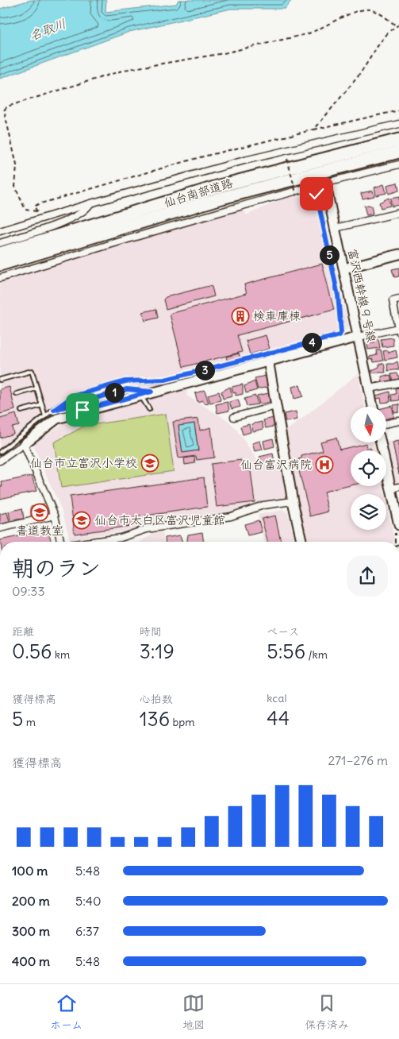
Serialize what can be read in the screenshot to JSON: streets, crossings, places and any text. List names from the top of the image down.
{
  "streets": {
    "highway": ["仙台南部道路"],
    "street": ["富沢西幹線９号線"]
  },
  "water": ["名取川"],
  "places": {
    "building": ["検車庫棟"],
    "school or university": ["仙台市立富沢小学校", "書道教室", "仙台市太白区富沢児童館"],
    "hospital": ["仙台富沢病院"]
  },
  "north": "bottom",
  "page": {
    "pins": [
      "5",
      "4",
      "3",
      "1"
    ],
    "heading": ["朝のラン", "09:33"],
    "stats": [
      ["距離", "0.56 km"],
      ["時間", "3:19"],
      ["ペース", "5:56 /km"],
      ["獲得標高", "5 m"],
      ["心拍数", "136 bpm"],
      ["kcal", "44"]
    ],
    "chart": ["獲得標高", "271–276 m"],
    "list": [
      {
        "name": "100 m",
        "note": "5:48"
      },
      {
        "name": "200 m",
        "note": "5:40"
      },
      {
        "name": "300 m",
        "note": "6:37"
      },
      {
        "name": "400 m",
        "note": "5:48"
      }
    ],
    "tabs": ["ホーム", "地図", "保存済み"]
  }
}
